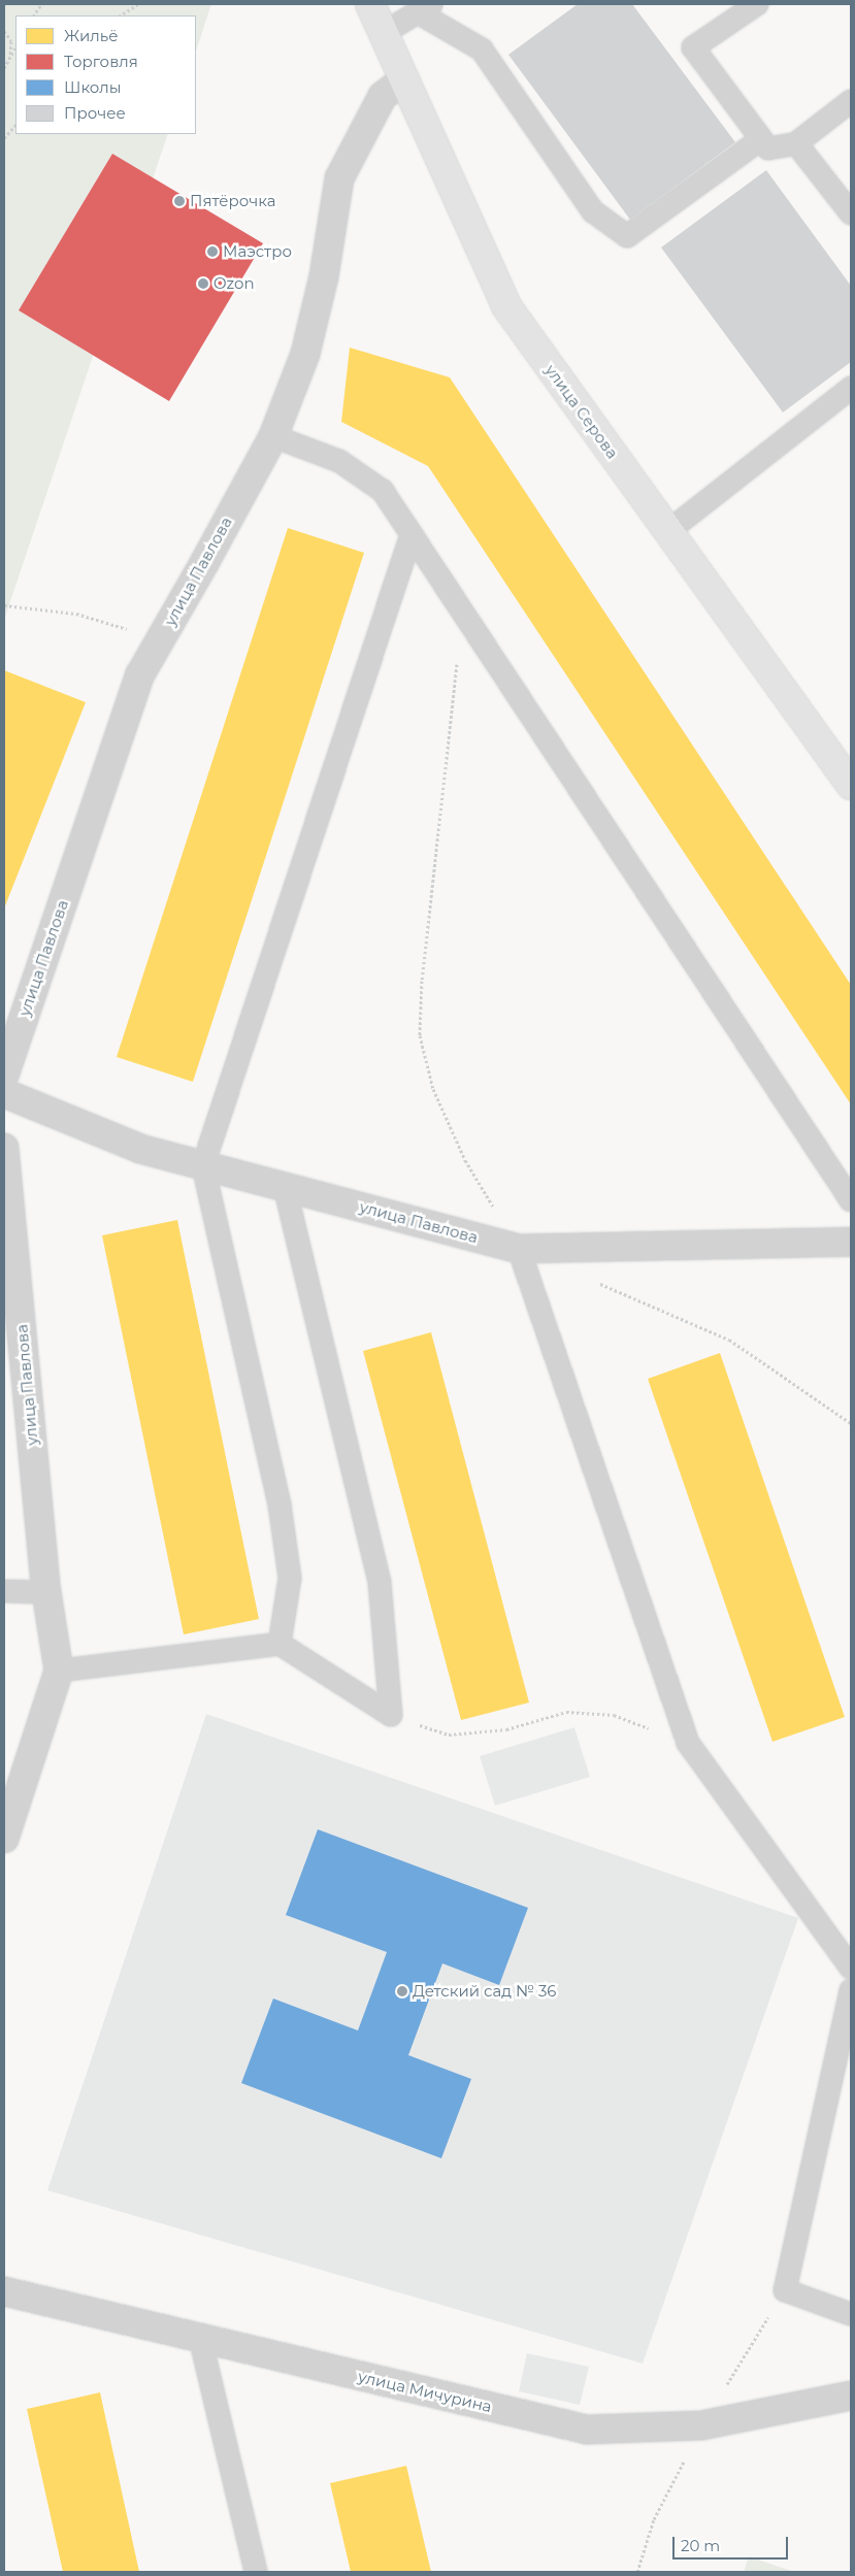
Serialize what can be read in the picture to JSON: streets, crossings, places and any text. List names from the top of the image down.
{
  "streets": {
    "main road": ["улица Серова"],
    "street": ["улица Павлова", "улица Мичурина"]
  },
  "crossings": [
    ["улица Серова", "улица Павлова"]
  ],
  "places": [
    "Пятёрочка",
    "Маэстро",
    "Ozon",
    "Детский сад № 36"
  ],
  "legend": [
    "Жильё",
    "Торговля",
    "Школы",
    "Прочее"
  ],
  "scale_bar": "20 m"
}
